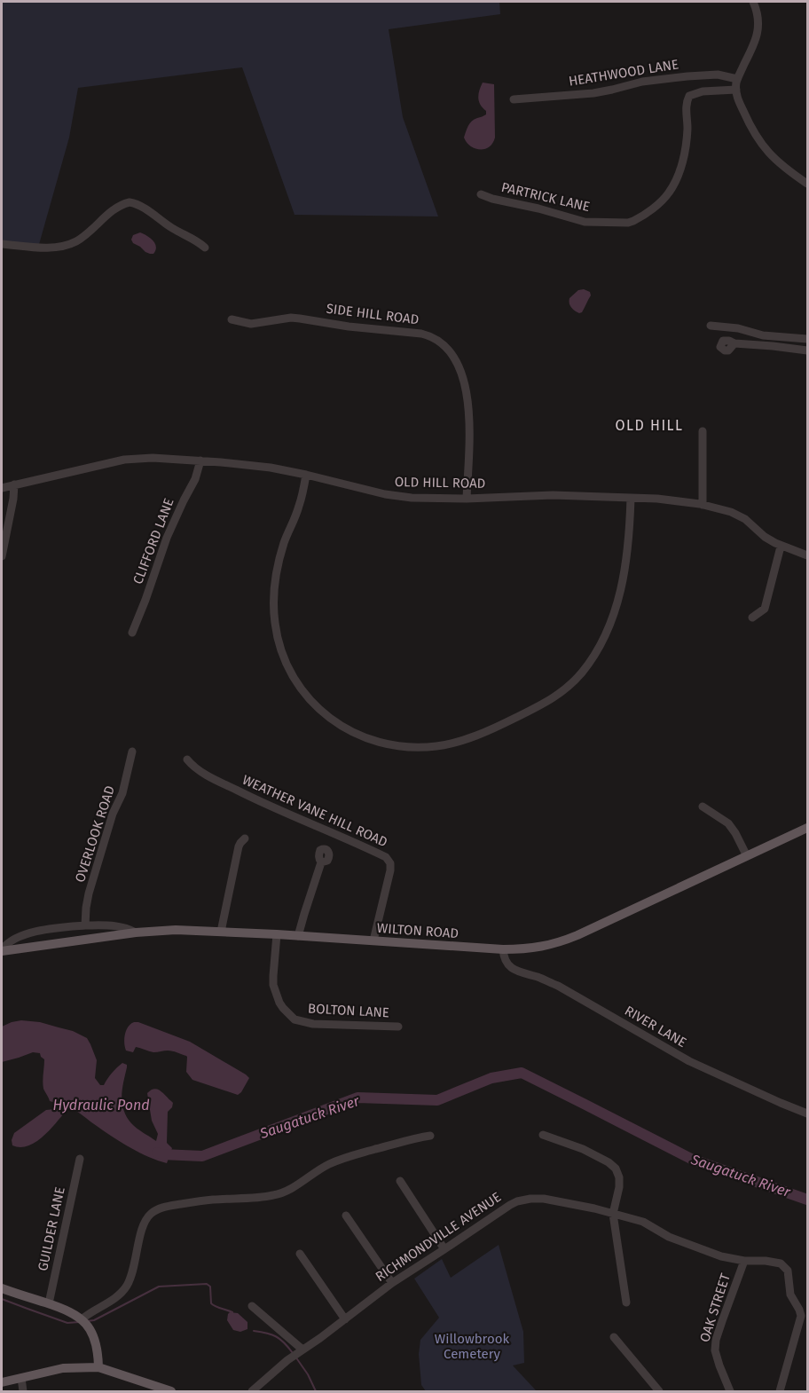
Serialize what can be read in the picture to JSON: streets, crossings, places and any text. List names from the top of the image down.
{
  "streets": {
    "main road": ["WILTON ROAD"],
    "street": [
      "HEATHWOOD LANE",
      "PARTRICK LANE",
      "SIDE HILL ROAD",
      "OLD HILL ROAD",
      "CLIFFORD LANE",
      "WEATHER VANE HILL ROAD",
      "OVERLOOK ROAD",
      "BOLTON LANE",
      "RIVER LANE",
      "GUILDER LANE",
      "RICHMONDVILLE AVENUE",
      "OAK STREET"
    ]
  },
  "crossings": [
    ["SIDE HILL ROAD", "OLD HILL ROAD"],
    ["OLD HILL ROAD", "CLIFFORD LANE"],
    ["WEATHER VANE HILL ROAD", "WILTON ROAD"],
    ["WILTON ROAD", "BOLTON LANE"],
    ["WILTON ROAD", "RIVER LANE"],
    ["RICHMONDVILLE AVENUE", "OAK STREET"]
  ],
  "districts": ["OLD HILL"],
  "water": ["Hydraulic Pond", "Saugatuck River"],
  "parks": ["Willowbrook Cemetery"]
}
